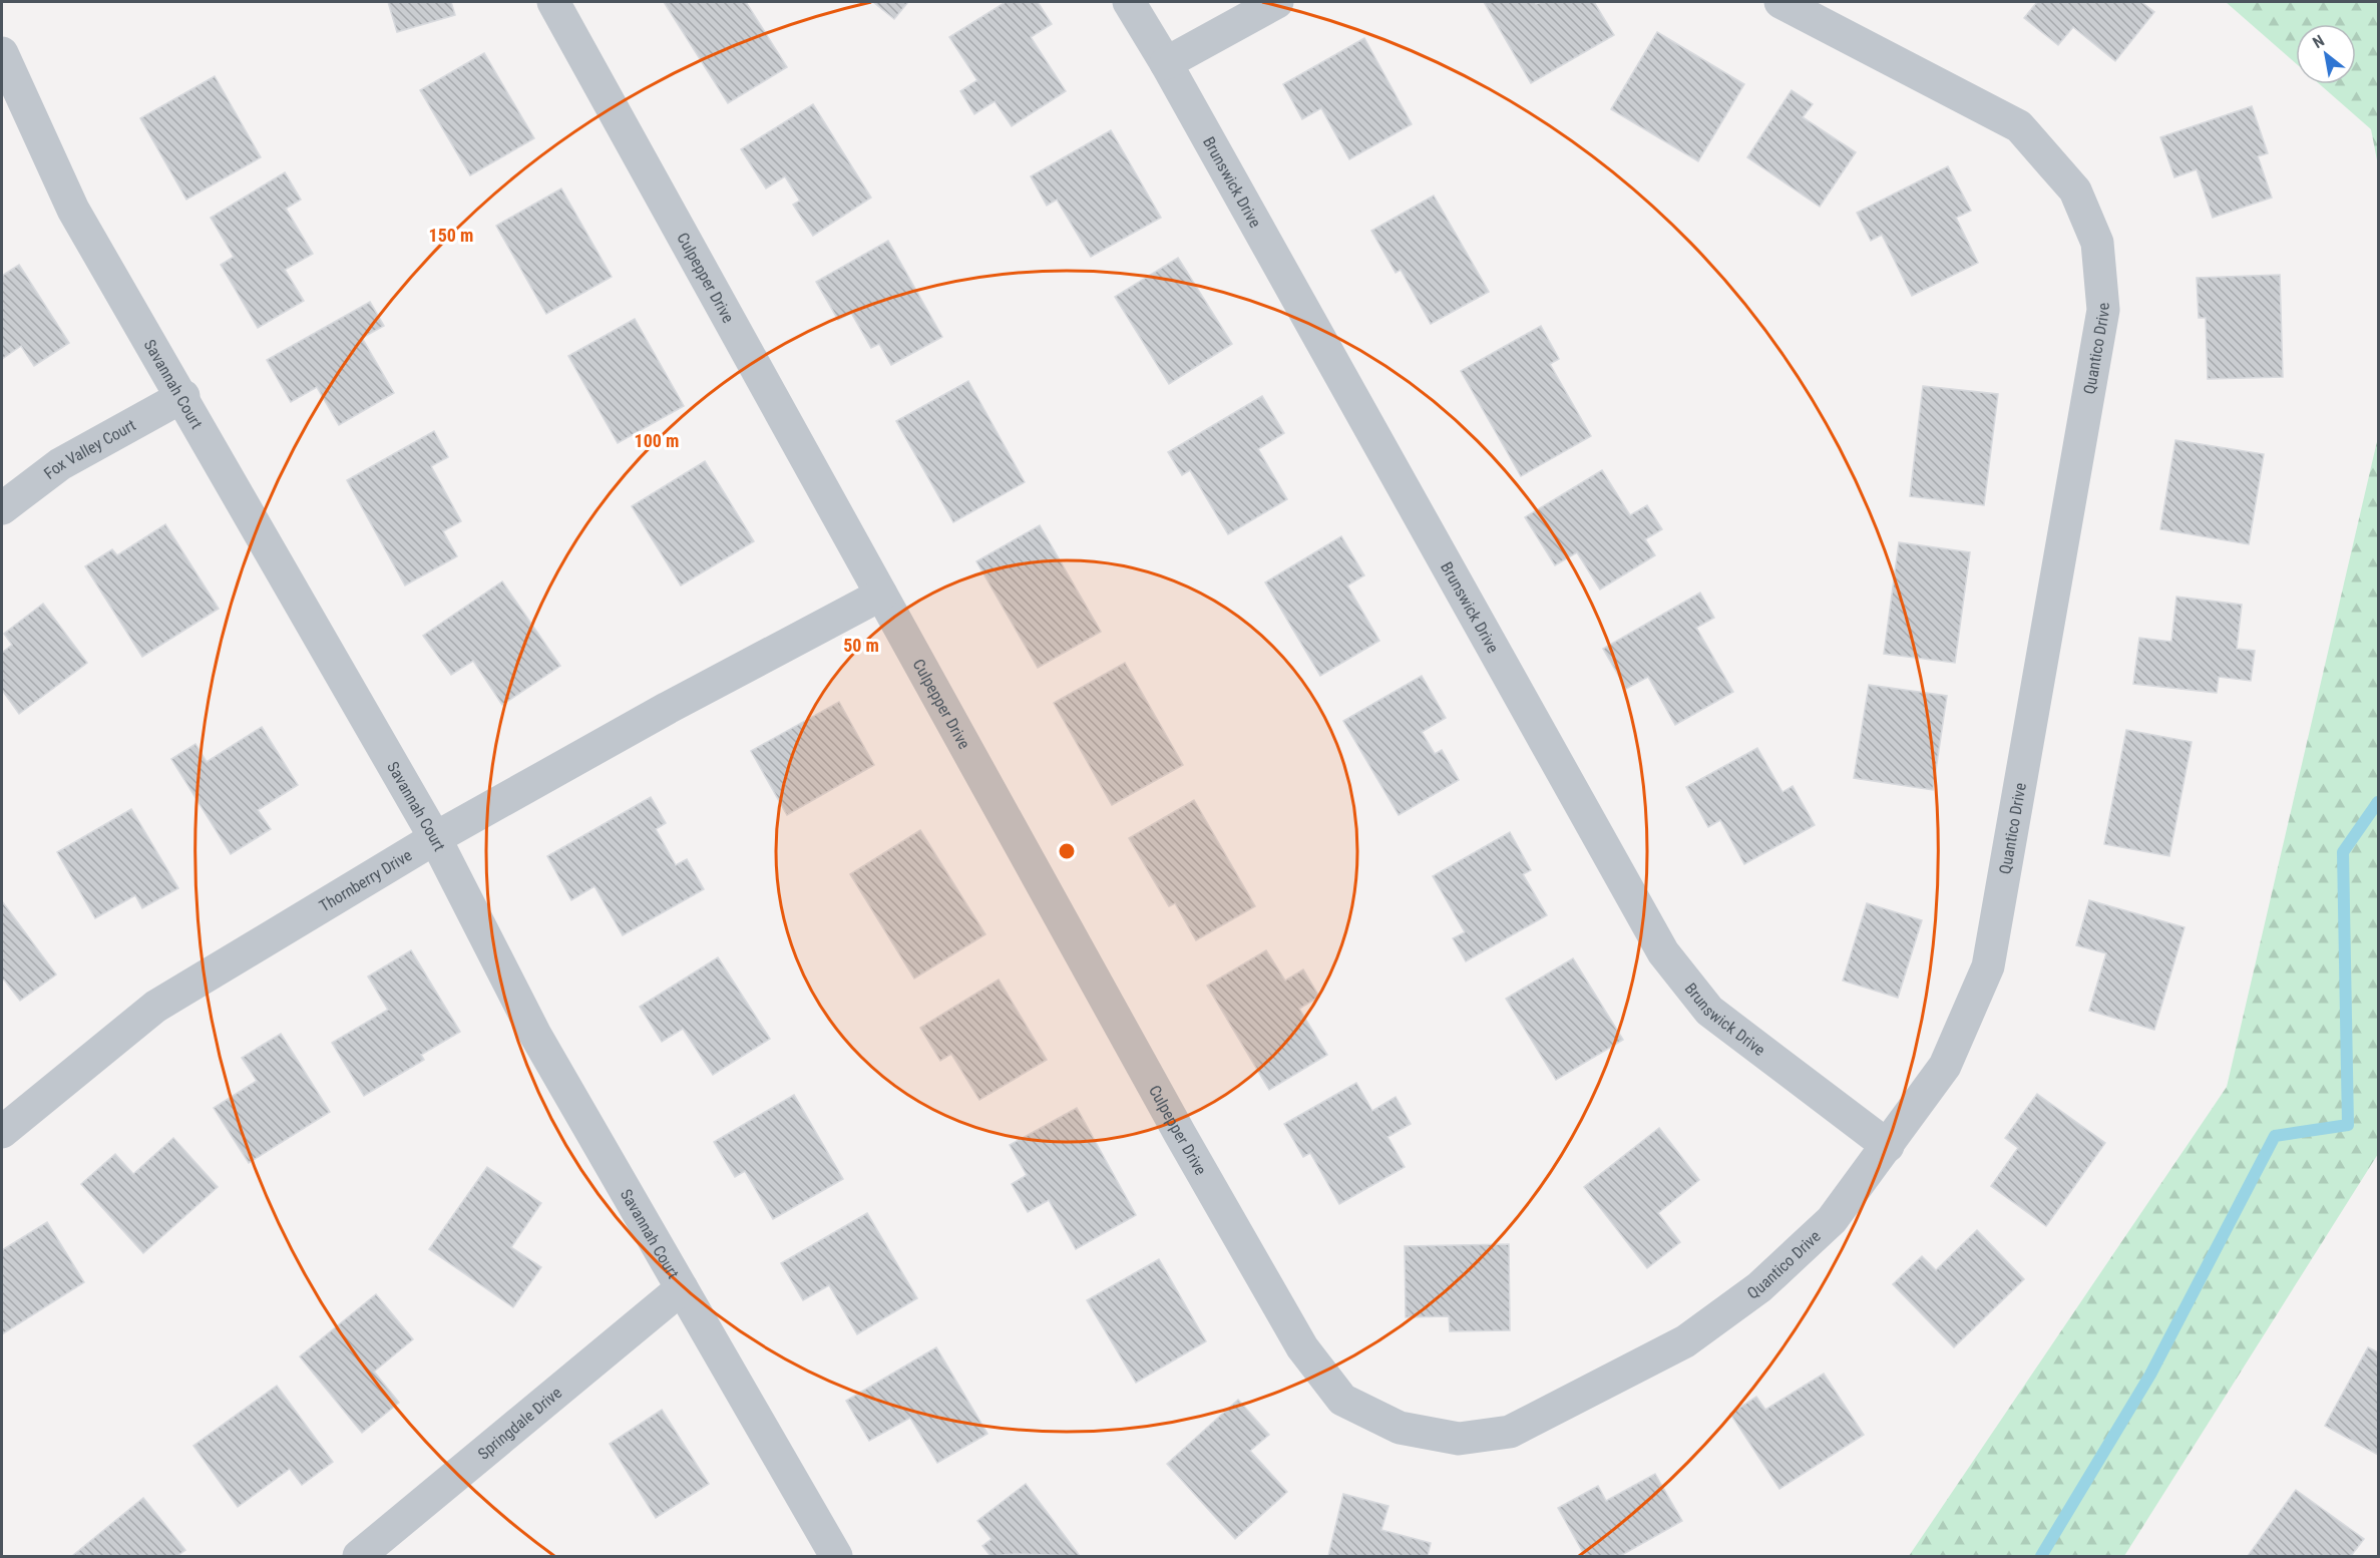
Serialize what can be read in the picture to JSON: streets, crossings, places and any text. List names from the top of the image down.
{
  "streets": {
    "street": [
      "Brunswick Drive",
      "Culpepper Drive",
      "Quantico Drive",
      "Savannah Court",
      "Fox Valley Court",
      "Thornberry Drive",
      "Springdale Drive"
    ]
  },
  "crossings": [
    ["Brunswick Drive", "Quantico Drive"],
    ["Culpepper Drive", "Quantico Drive"],
    ["Culpepper Drive", "Thornberry Drive"],
    ["Savannah Court", "Fox Valley Court"],
    ["Savannah Court", "Thornberry Drive"],
    ["Savannah Court", "Springdale Drive"]
  ],
  "north": "top left",
  "rings": ["150 m", "100 m", "50 m"]
}
